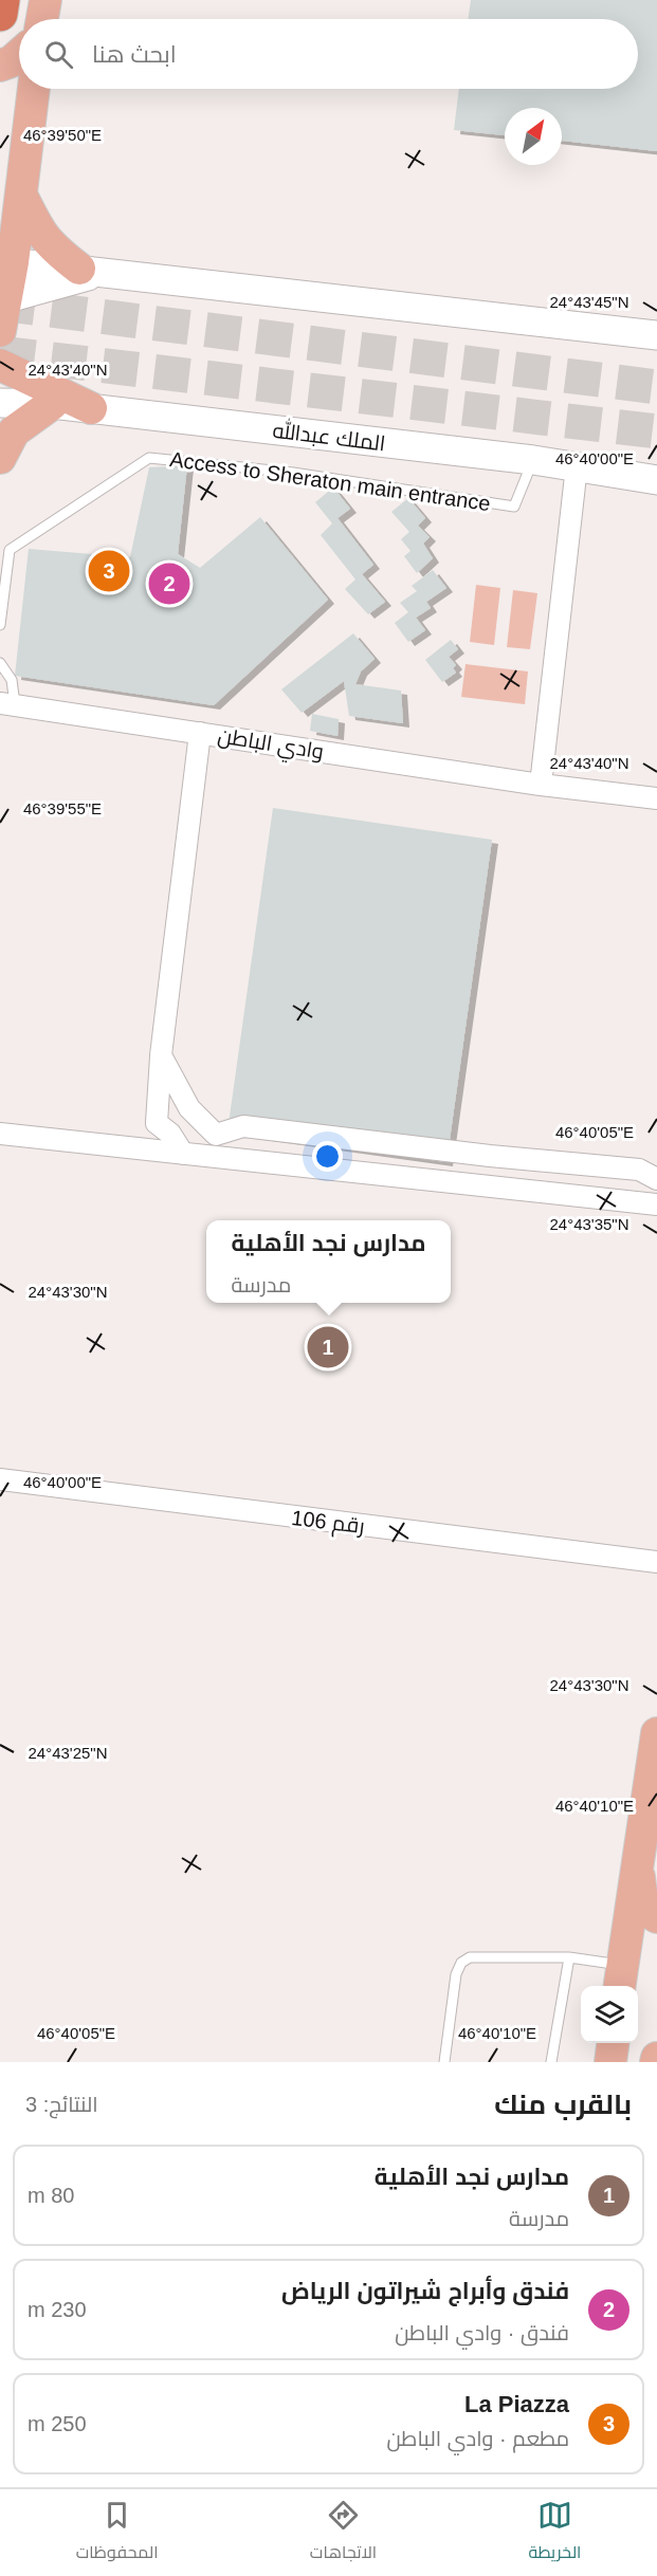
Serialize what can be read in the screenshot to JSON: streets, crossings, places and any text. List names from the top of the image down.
{
  "streets": {
    "main road": ["الملك عبدالله"],
    "street": ["وادي الباطن", "رقم 106"],
    "lane": ["Access to Sheraton main entrance"]
  },
  "crossings": [
    ["الملك عبدالله", "Access to Sheraton main entrance"]
  ],
  "north": "top right",
  "page": {
    "search": "ابحث هنا",
    "pins": ["3", "2", "1"],
    "popup": ["مدارس نجد الأهلية", "مدرسة"],
    "heading": ["بالقرب منك", "النتائج: 3"],
    "list": [
      {
        "mark": "1",
        "name": "مدارس نجد الأهلية",
        "note": "مدرسة",
        "value": "80 m"
      },
      {
        "mark": "2",
        "name": "فندق وأبراج شيراتون الرياض",
        "note": "فندق · وادي الباطن",
        "value": "230 m"
      },
      {
        "mark": "3",
        "name": "La Piazza",
        "note": "مطعم · وادي الباطن",
        "value": "250 m"
      }
    ],
    "nav": ["الخريطة", "الاتجاهات", "المحفوظات"]
  },
  "coordinates": [
    "46°39'50\"E",
    "24°43'45\"N",
    "24°43'40\"N",
    "46°40'00\"E",
    "46°39'55\"E",
    "46°40'05\"E",
    "24°43'35\"N",
    "24°43'30\"N",
    "24°43'25\"N",
    "46°40'10\"E"
  ]
}
